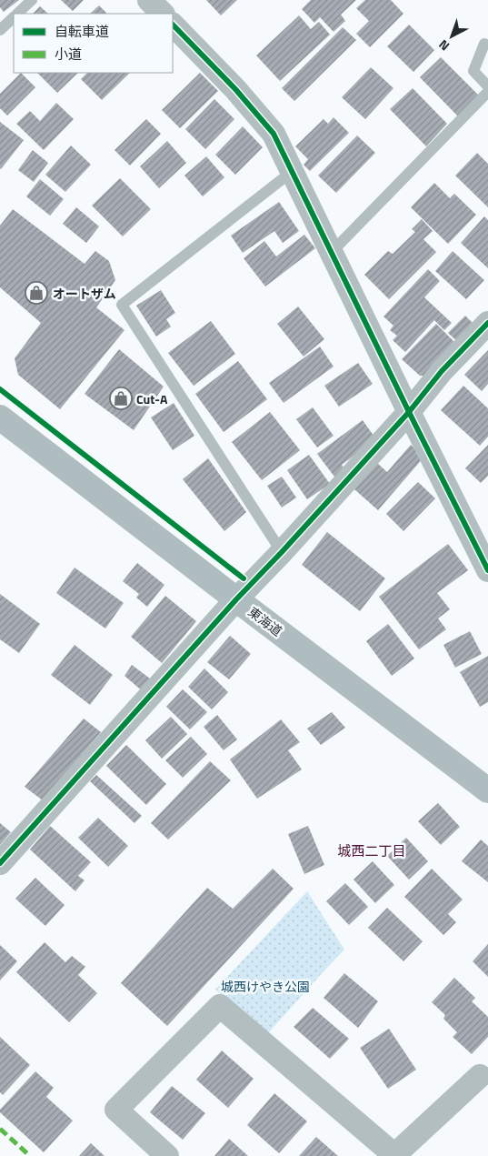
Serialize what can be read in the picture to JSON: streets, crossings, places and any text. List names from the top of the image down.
{
  "streets": {
    "main road": ["東海道"]
  },
  "districts": ["城西二丁目"],
  "parks": ["城西けやき公園"],
  "places": {
    "shop": ["オートザム", "Cut-A"]
  },
  "legend": ["自転車道", "小道"],
  "north": "bottom left"
}
